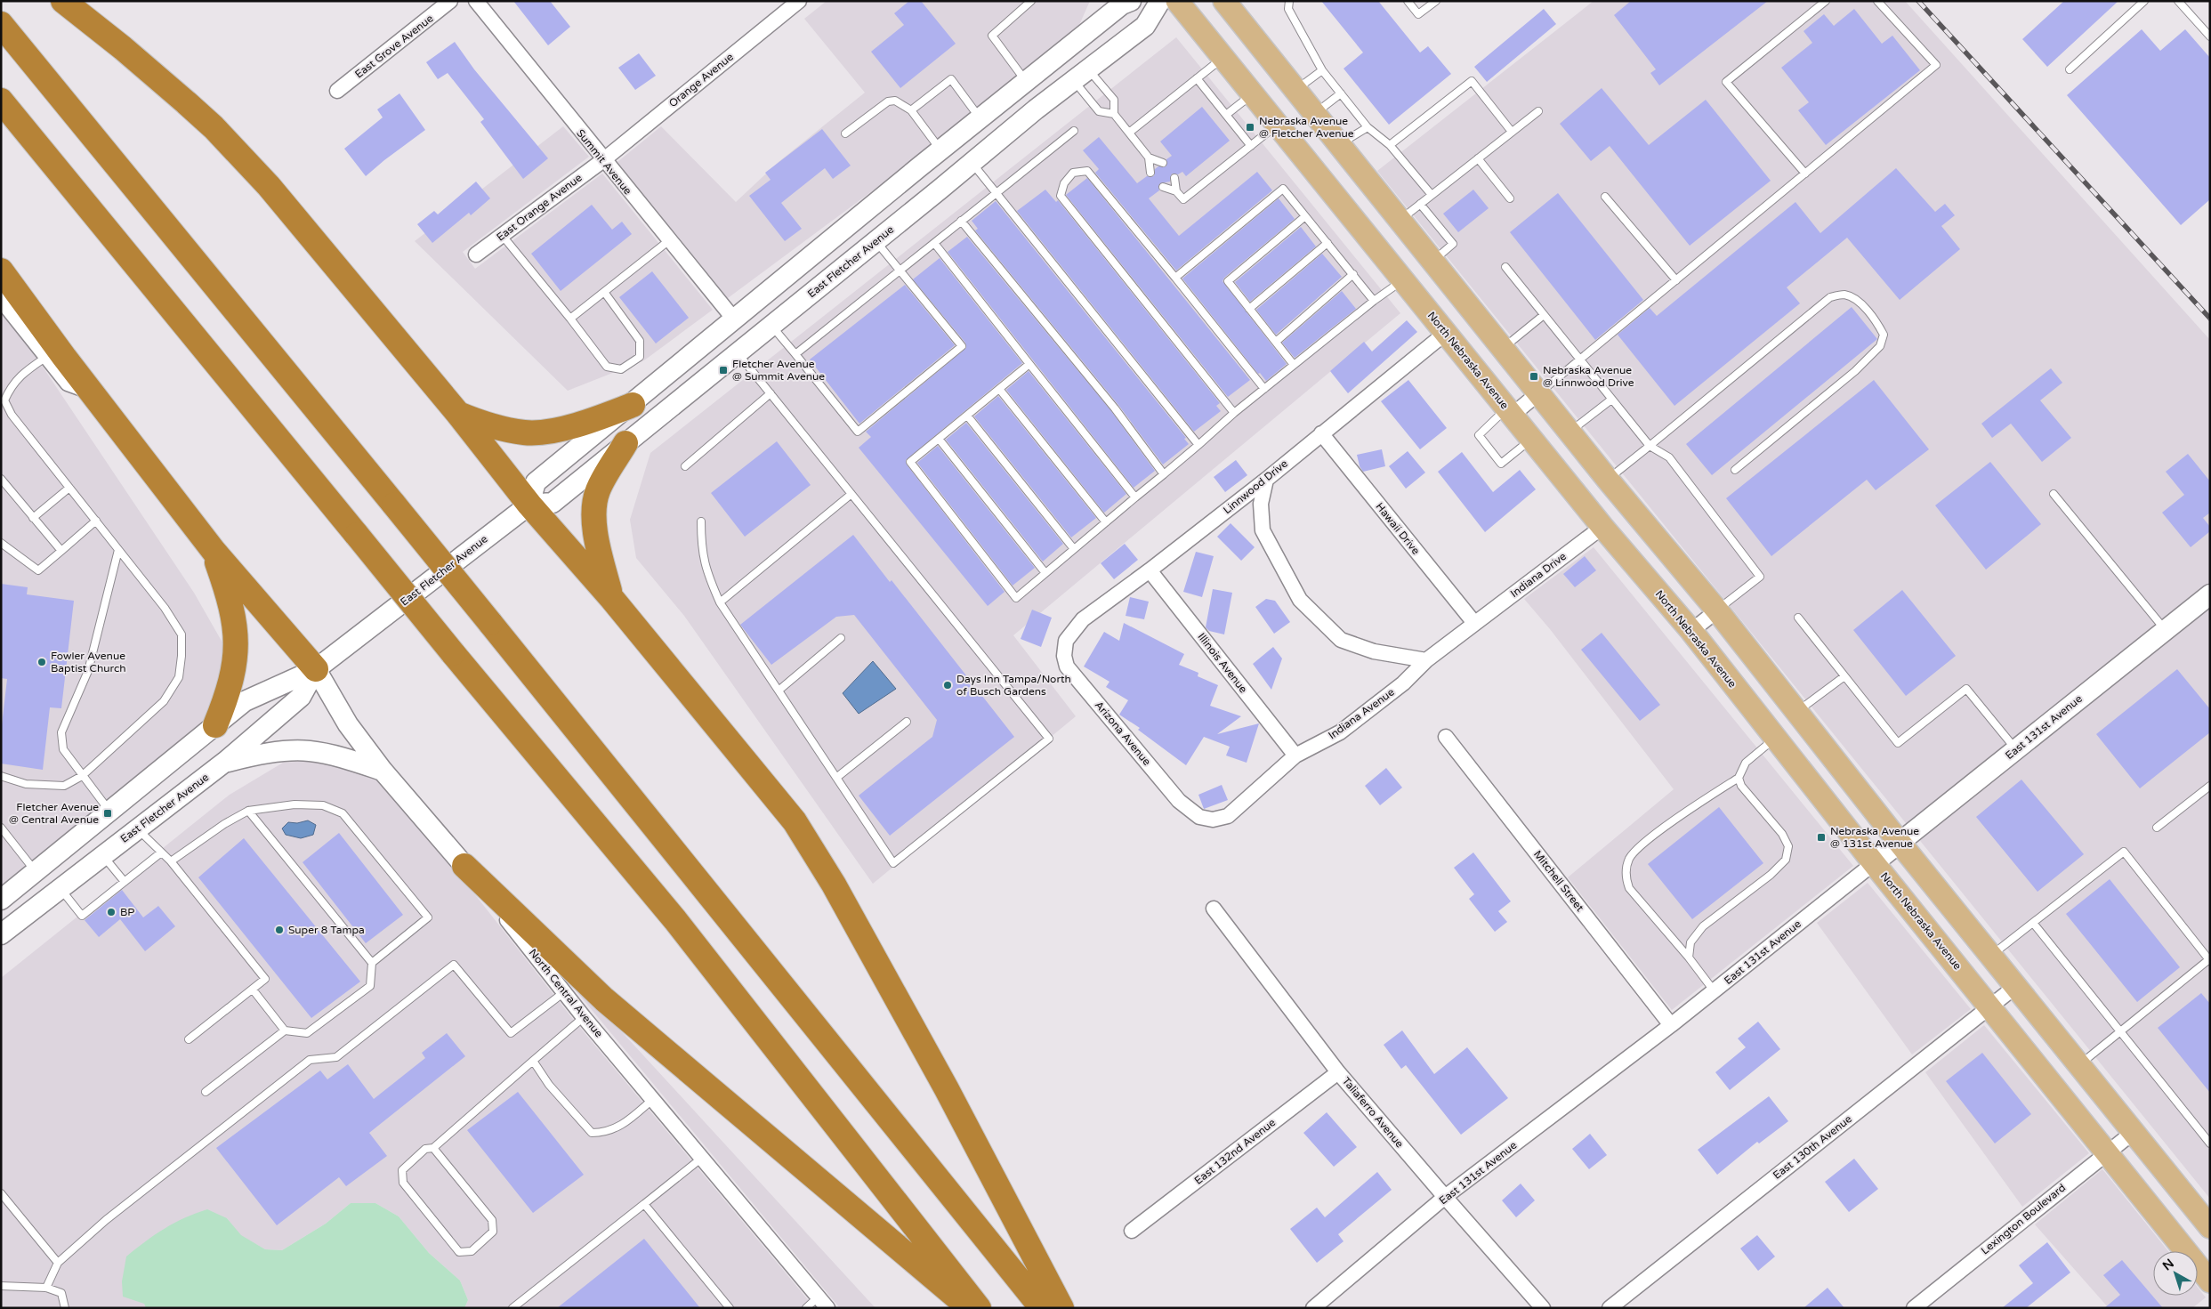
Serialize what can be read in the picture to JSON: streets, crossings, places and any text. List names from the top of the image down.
{
  "streets": {
    "main road": [
      "East Fletcher Avenue",
      "North Nebraska Avenue",
      "East 131st Avenue",
      "North Central Avenue"
    ],
    "street": [
      "East Grove Avenue",
      "Orange Avenue",
      "Summit Avenue",
      "East Orange Avenue",
      "Linnwood Drive",
      "Hawaii Drive",
      "Indiana Drive",
      "Illinois Avenue",
      "Indiana Avenue",
      "Arizona Avenue",
      "Mitchell Street",
      "Taliaferro Avenue",
      "East 130th Avenue",
      "East 132nd Avenue",
      "Lexington Boulevard"
    ]
  },
  "crossings": [
    ["Orange Avenue", "Summit Avenue"],
    ["Orange Avenue", "East Orange Avenue"],
    ["Summit Avenue", "East Orange Avenue"],
    ["East Fletcher Avenue", "North Central Avenue"],
    ["North Nebraska Avenue", "Linnwood Drive"],
    ["North Nebraska Avenue", "Indiana Drive"],
    ["North Nebraska Avenue", "East 131st Avenue"],
    ["North Nebraska Avenue", "East 130th Avenue"],
    ["North Nebraska Avenue", "Lexington Boulevard"],
    ["Linnwood Drive", "Hawaii Drive"],
    ["Linnwood Drive", "Illinois Avenue"],
    ["Linnwood Drive", "Arizona Avenue"],
    ["Hawaii Drive", "Indiana Drive"],
    ["Hawaii Drive", "Indiana Avenue"],
    ["Indiana Drive", "Indiana Avenue"],
    ["Illinois Avenue", "Indiana Avenue"],
    ["Indiana Avenue", "Arizona Avenue"],
    ["East 131st Avenue", "Mitchell Street"],
    ["East 131st Avenue", "Taliaferro Avenue"],
    ["Taliaferro Avenue", "East 132nd Avenue"]
  ],
  "places": {
    "transit": [
      "Nebraska Avenue @ Fletcher Avenue",
      "Fletcher Avenue @ Summit Avenue",
      "Nebraska Avenue @ Linnwood Drive",
      "Fletcher Avenue @ Central Avenue",
      "Nebraska Avenue @ 131st Avenue"
    ],
    "other": [
      "Fowler Avenue Baptist Church",
      "Days Inn Tampa/North of Busch Gardens",
      "BP",
      "Super 8 Tampa"
    ]
  },
  "north": "top left"
}
